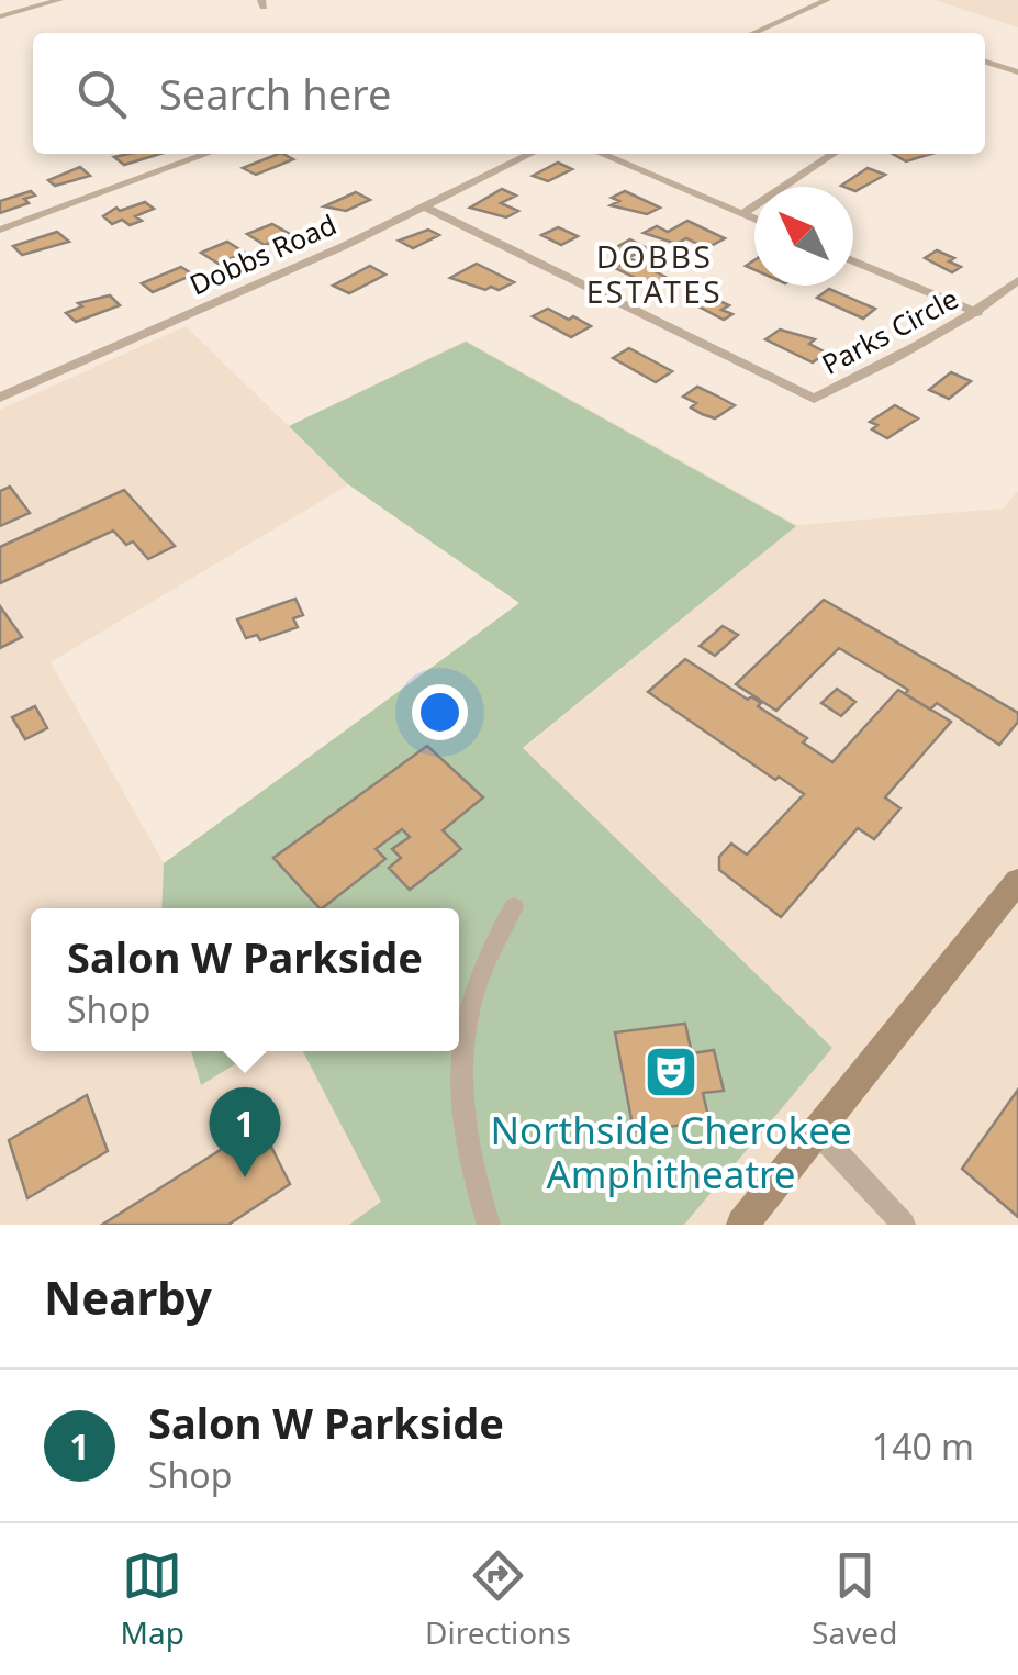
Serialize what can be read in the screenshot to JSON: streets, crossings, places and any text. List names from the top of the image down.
{
  "streets": {
    "street": ["Dobbs Road", "Parks Circle"]
  },
  "crossings": [
    ["Dobbs Road", "Parks Circle"]
  ],
  "districts": ["DOBBS ESTATES"],
  "places": {
    "theatre": ["Northside Cherokee Amphitheatre"]
  },
  "north": "top left",
  "page": {
    "search": "Search here",
    "popup": ["Salon W Parkside", "Shop"],
    "pins": "1",
    "heading": "Nearby",
    "list": [
      {
        "mark": "1",
        "name": "Salon W Parkside",
        "note": "Shop",
        "value": "140 m"
      }
    ],
    "nav": ["Map", "Directions", "Saved"]
  }
}
